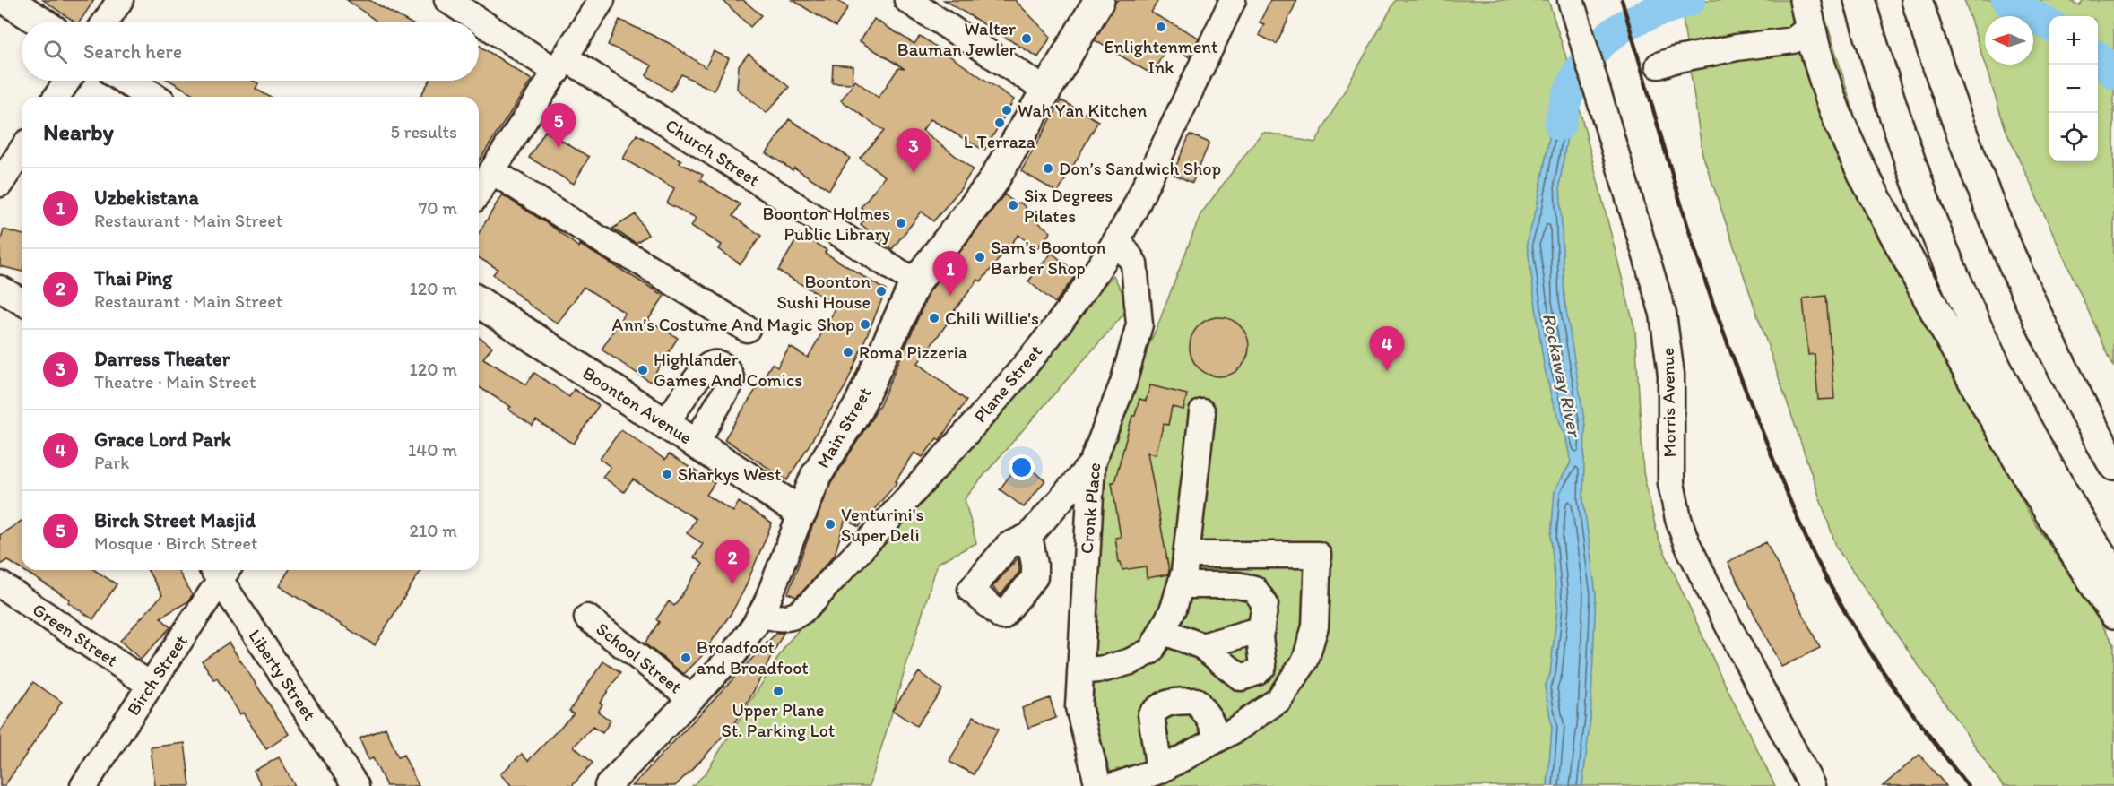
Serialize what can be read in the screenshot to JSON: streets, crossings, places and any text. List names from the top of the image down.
{
  "streets": {
    "main road": ["Boonton Avenue", "Main Street"],
    "street": [
      "Church Street",
      "Plane Street",
      "Morris Avenue",
      "Cronk Place",
      "Green Street",
      "School Street",
      "Birch Street",
      "Liberty Street"
    ]
  },
  "crossings": [
    ["Church Street", "Main Street"],
    ["Plane Street", "Main Street"],
    ["Plane Street", "Cronk Place"],
    ["Boonton Avenue", "Main Street"],
    ["Main Street", "School Street"],
    ["Green Street", "Birch Street"],
    ["Birch Street", "Liberty Street"]
  ],
  "water": ["Rockaway River"],
  "places": [
    "Enlightenment Ink",
    "Walter Bauman Jewler",
    "Wah Yan Kitchen",
    "L Terraza",
    "Don’s Sandwich Shop",
    "Six Degrees Pilates",
    "Boonton Holmes Public Library",
    "Sam’s Boonton Barber Shop",
    "Boonton Sushi House",
    "Chili Willie's",
    "Ann’s Costume And Magic Shop",
    "Roma Pizzeria",
    "Highlander Games And Comics",
    "Sharkys West",
    "Venturini's Super Deli",
    "Broadfoot and Broadfoot",
    "Upper Plane St. Parking Lot"
  ],
  "north": "left",
  "page": {
    "map_buttons": ["+", "−"],
    "search": "Search here",
    "heading": ["Nearby", "5 results"],
    "pins": [
      "5",
      "3",
      "1",
      "4",
      "2"
    ],
    "list": [
      {
        "mark": "1",
        "name": "Uzbekistana",
        "note": "Restaurant · Main Street",
        "value": "70 m"
      },
      {
        "mark": "2",
        "name": "Thai Ping",
        "note": "Restaurant · Main Street",
        "value": "120 m"
      },
      {
        "mark": "3",
        "name": "Darress Theater",
        "note": "Theatre · Main Street",
        "value": "120 m"
      },
      {
        "mark": "4",
        "name": "Grace Lord Park",
        "note": "Park",
        "value": "140 m"
      },
      {
        "mark": "5",
        "name": "Birch Street Masjid",
        "note": "Mosque · Birch Street",
        "value": "210 m"
      }
    ]
  }
}
